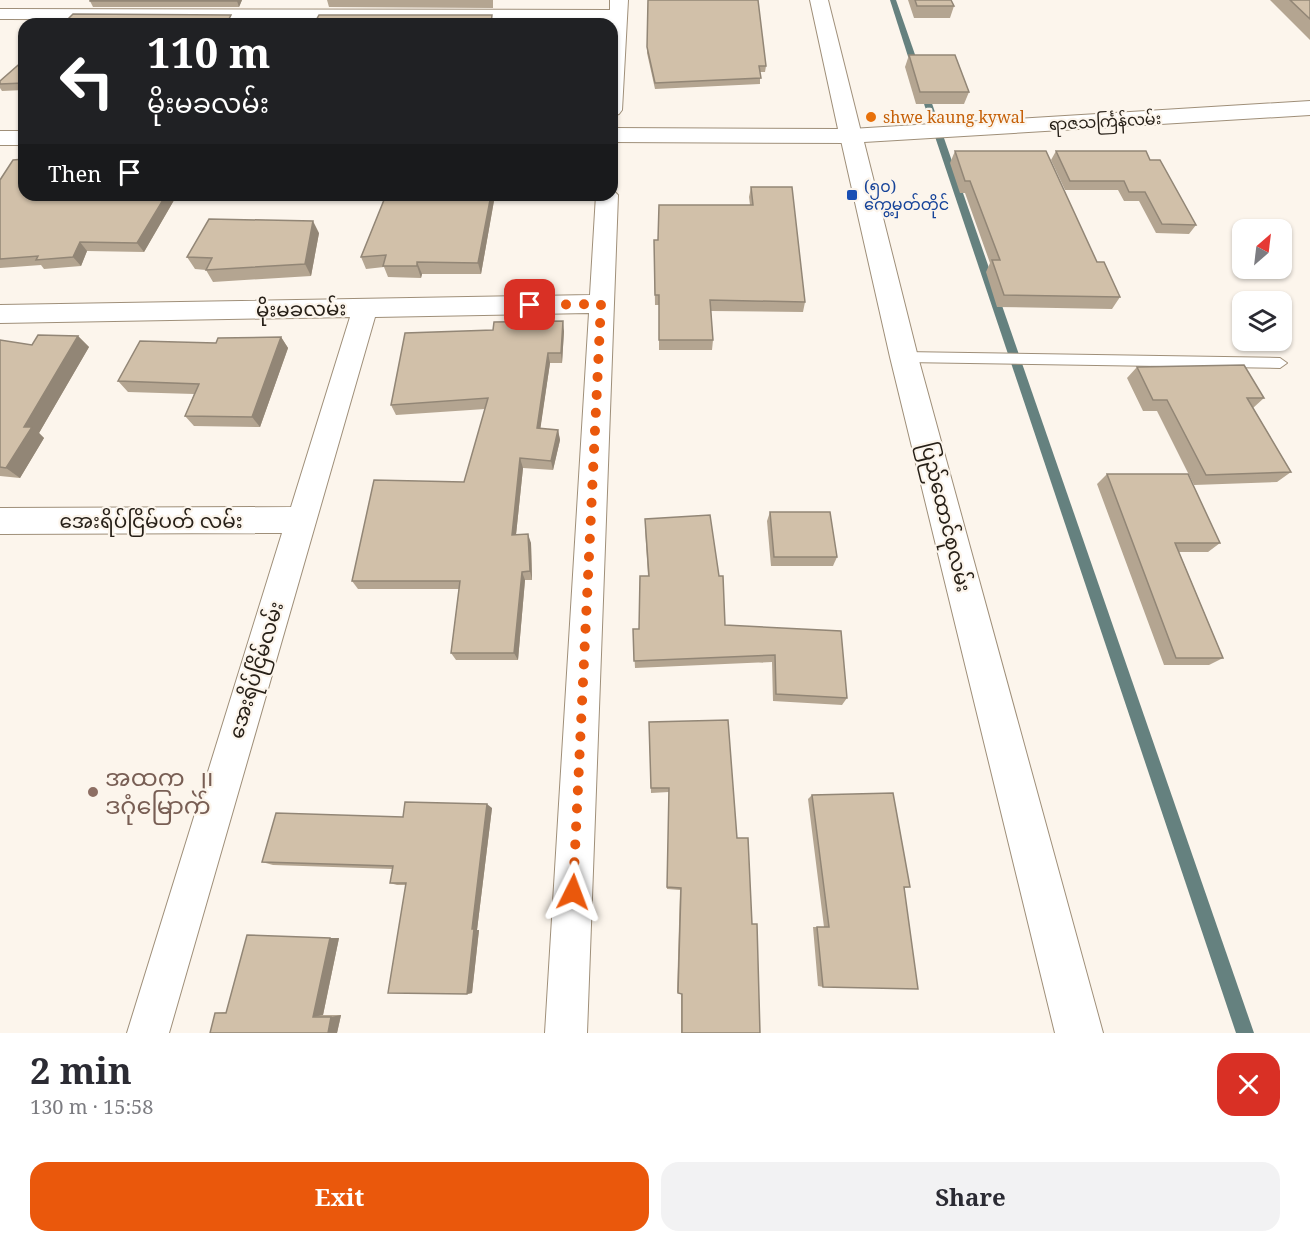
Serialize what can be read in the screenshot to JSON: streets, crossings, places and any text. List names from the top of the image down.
{
  "streets": {
    "main road": ["ရာဇသင်္ကြန်လမ်း", "ပြည်ထောင်စုလမ်း"],
    "street": ["မိုးမခလမ်း", "အေးရိပ်ငြိမ်ပတ် လမ်း", "အေးရိပ်ငြိမ်လမ်း"]
  },
  "crossings": [
    ["ရာဇသင်္ကြန်လမ်း", "ပြည်ထောင်စုလမ်း"],
    ["မိုးမခလမ်း", "အေးရိပ်ငြိမ်လမ်း"],
    ["အေးရိပ်ငြိမ်ပတ် လမ်း", "အေးရိပ်ငြိမ်လမ်း"]
  ],
  "places": {
    "other": ["shwe kaung kywal", "အထက ၂၊ ဒဂုံမြောက်"],
    "transit": ["(၅၀) ကွေ့မှတ်တိုင်"]
  },
  "north": "top right",
  "page": {
    "turn": ["110 m", "မိုးမခလမ်း"],
    "then": "Then",
    "heading": ["2 min", "130 m · 15:58"],
    "buttons": ["Exit", "Share"]
  }
}
